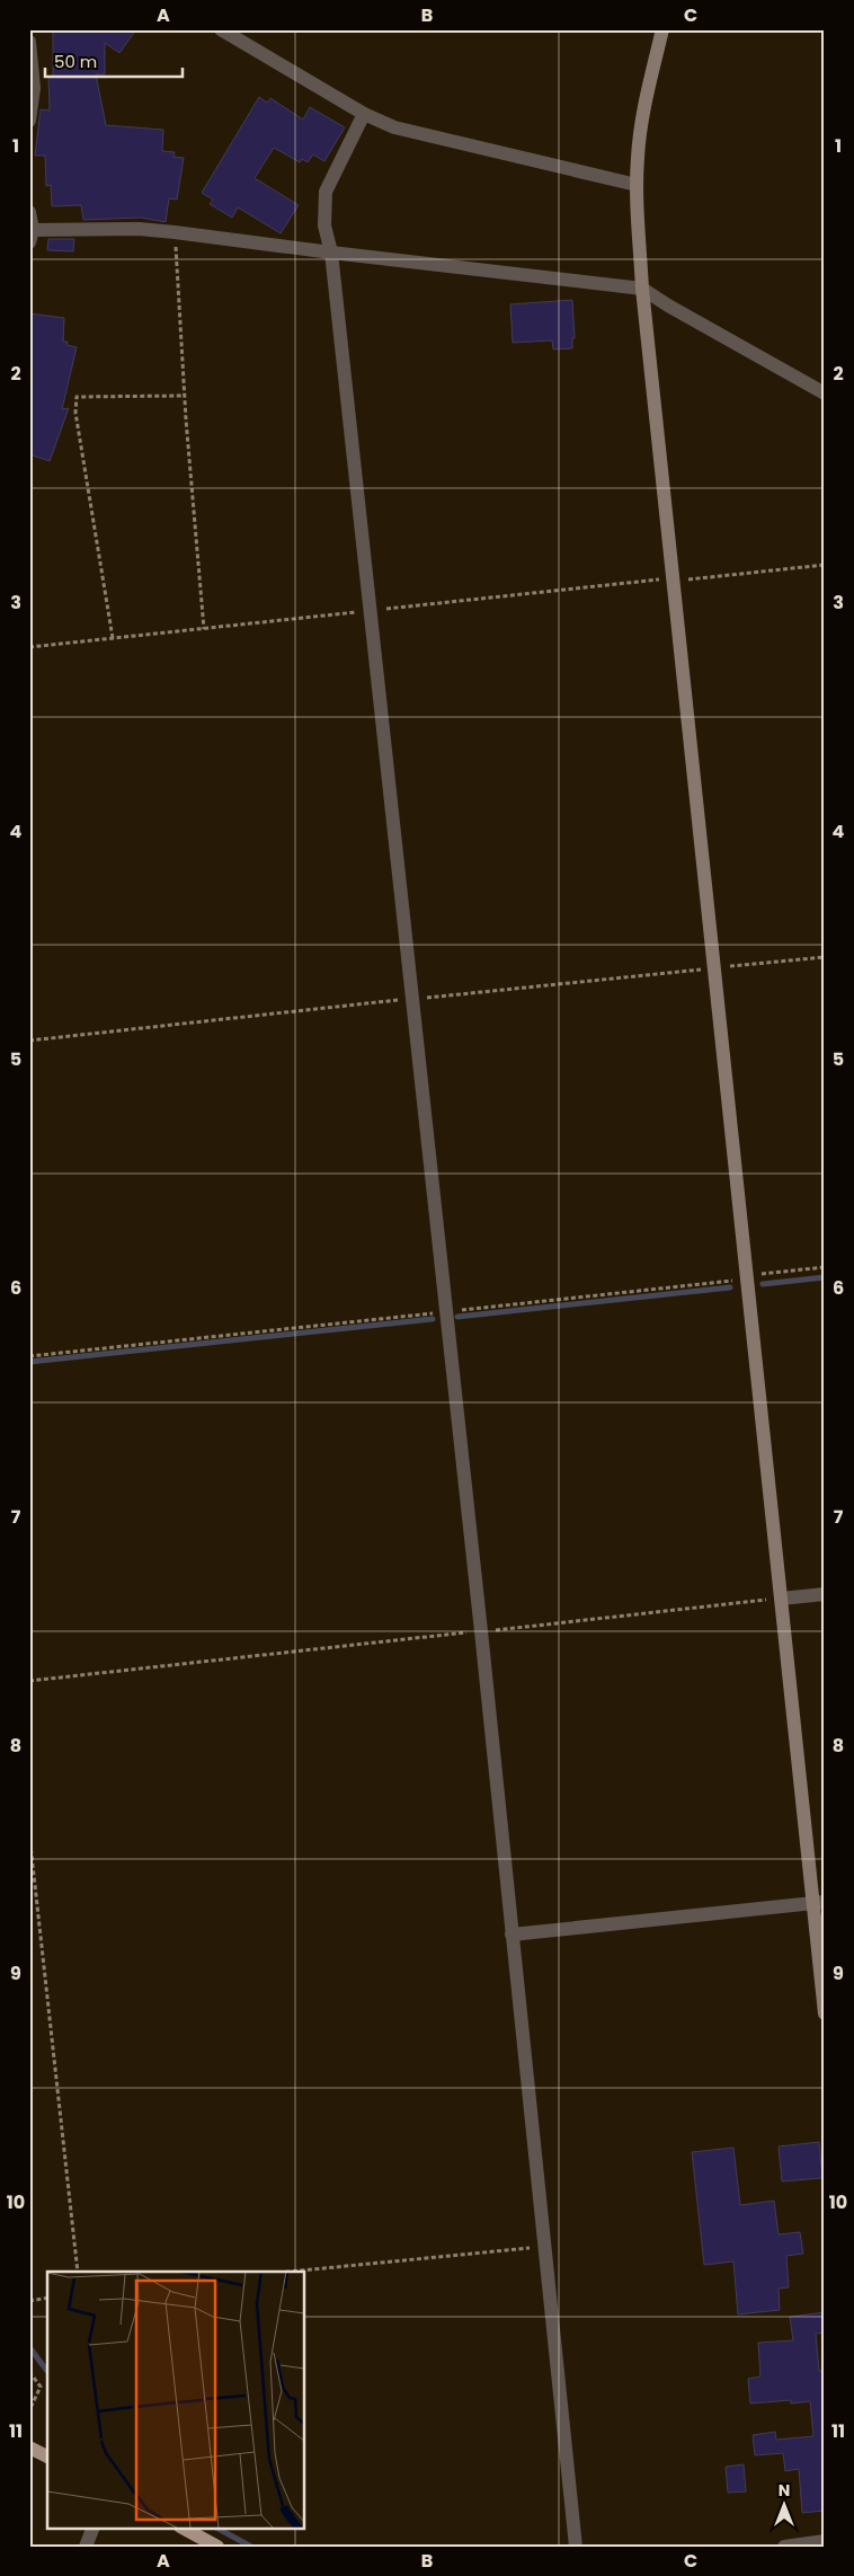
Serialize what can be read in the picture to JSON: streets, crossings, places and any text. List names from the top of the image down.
{
  "scale_bar": "50 m",
  "north": "top",
  "grid": {
    "columns": ["A", "B", "C"],
    "rows": [
      "1",
      "2",
      "3",
      "4",
      "5",
      "6",
      "7",
      "8",
      "9",
      "10",
      "11"
    ]
  }
}
